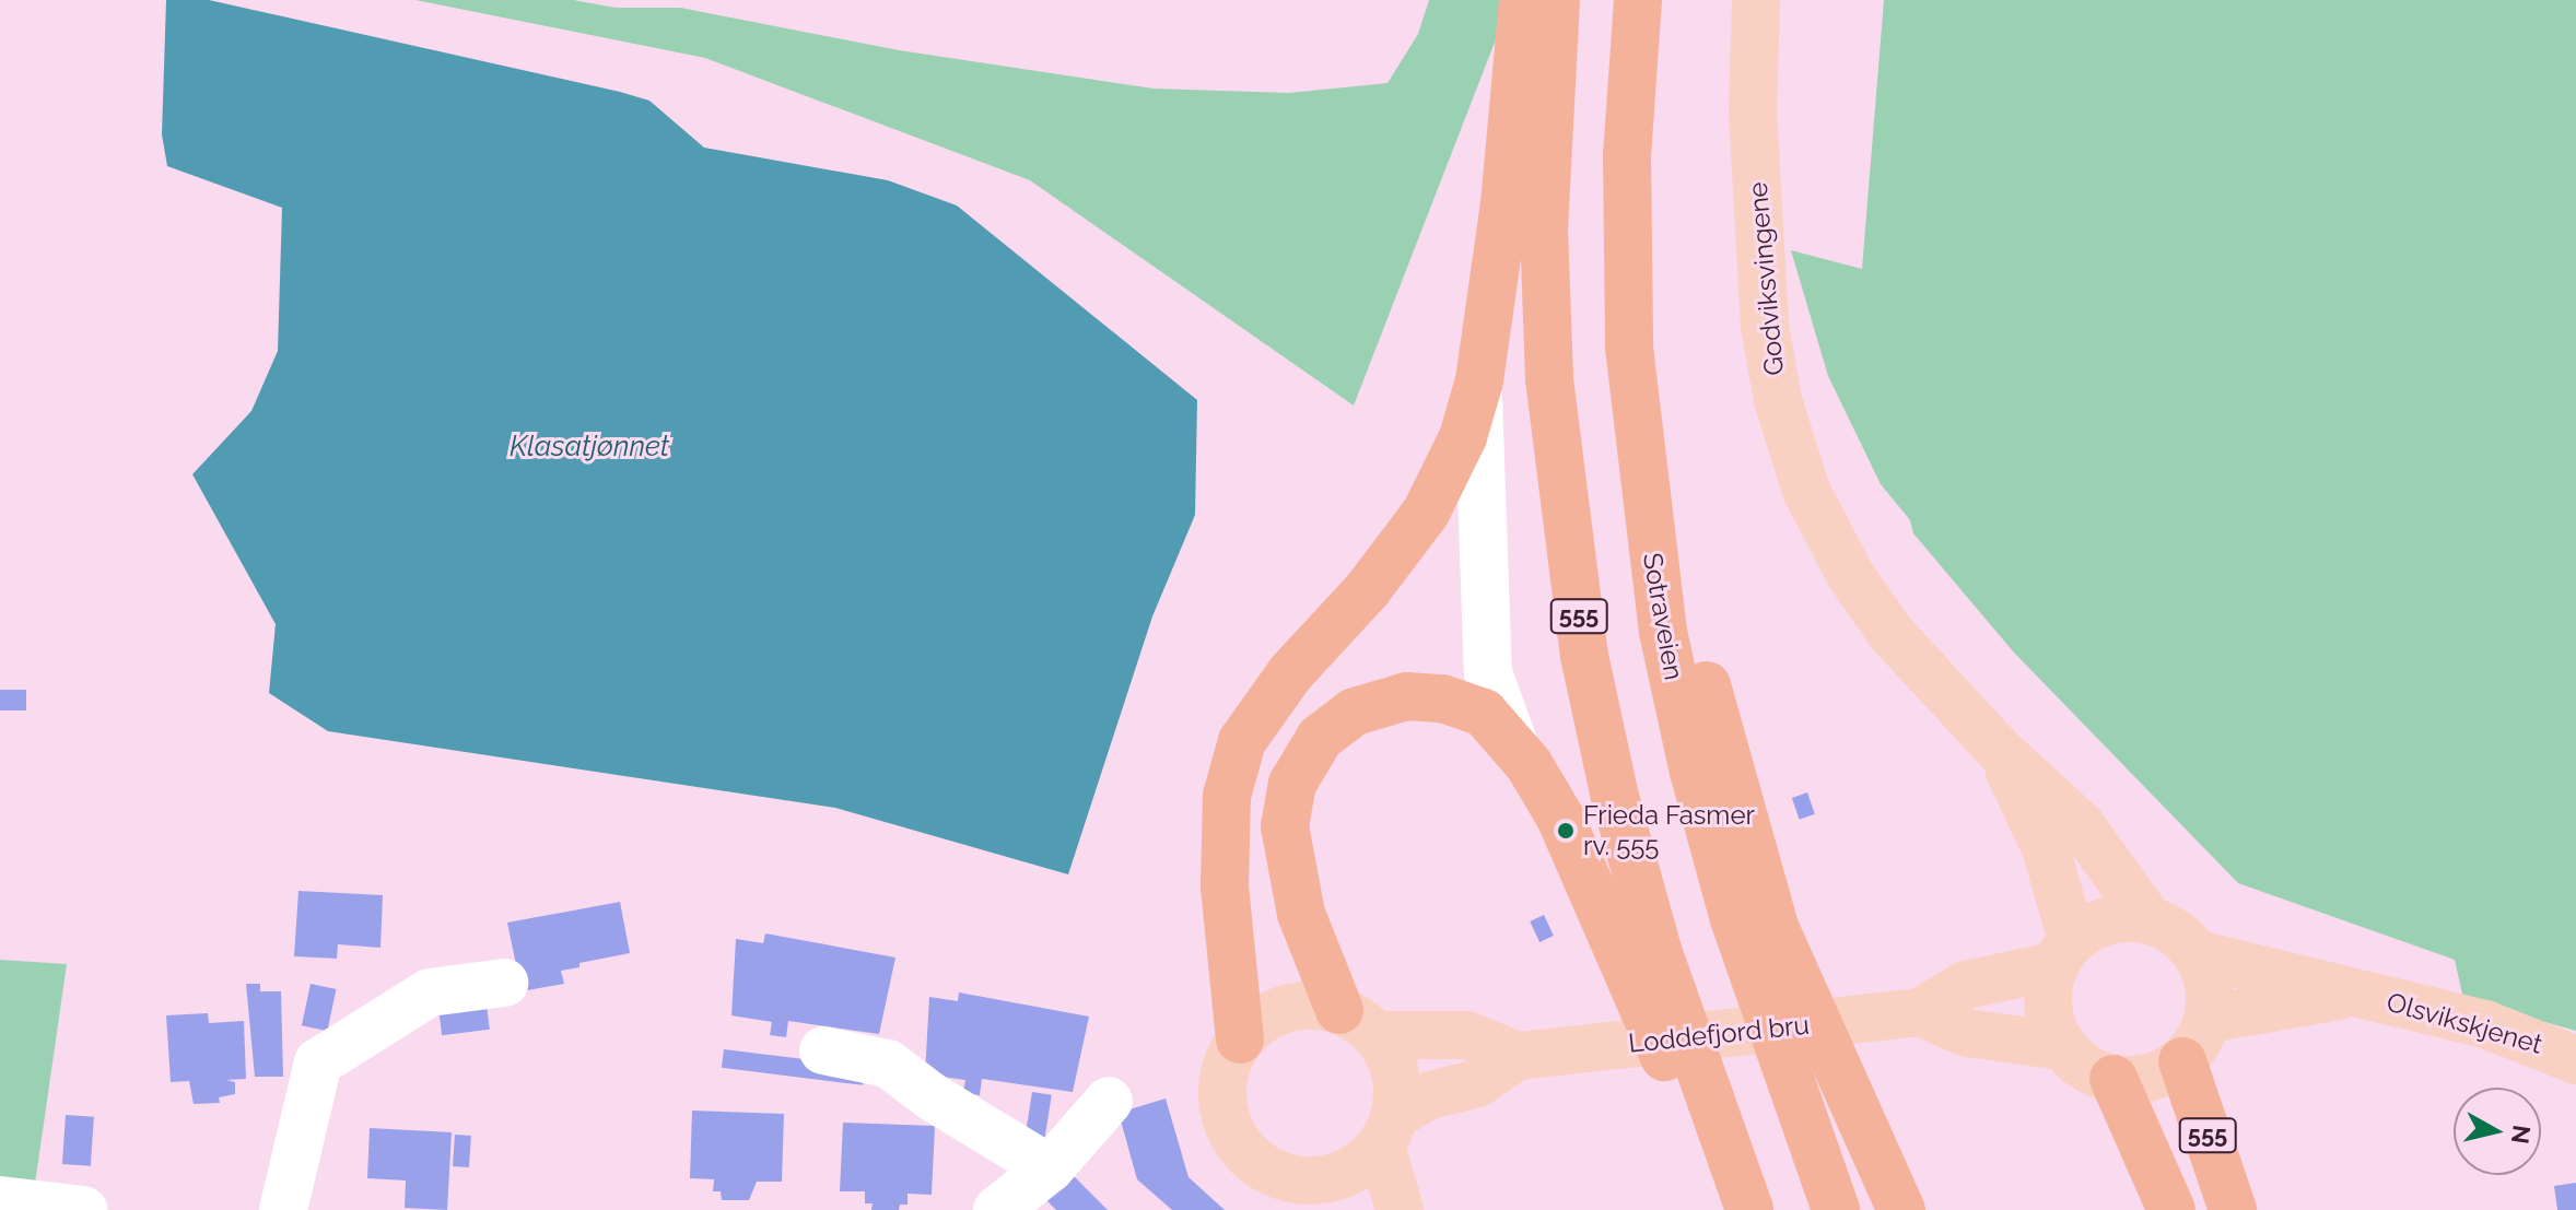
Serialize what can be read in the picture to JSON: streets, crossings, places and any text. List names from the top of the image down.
{
  "streets": {
    "highway": ["555", "Sotraveien"],
    "main road": ["Godviksvingene", "Olsvikskjenet", "Loddefjord bru"]
  },
  "crossings": [
    ["Godviksvingene", "555"],
    ["Godviksvingene", "Olsvikskjenet"],
    ["555", "Olsvikskjenet"]
  ],
  "water": ["Klasatjønnet"],
  "places": ["Frieda Fasmer rv. 555"],
  "north": "right"
}
